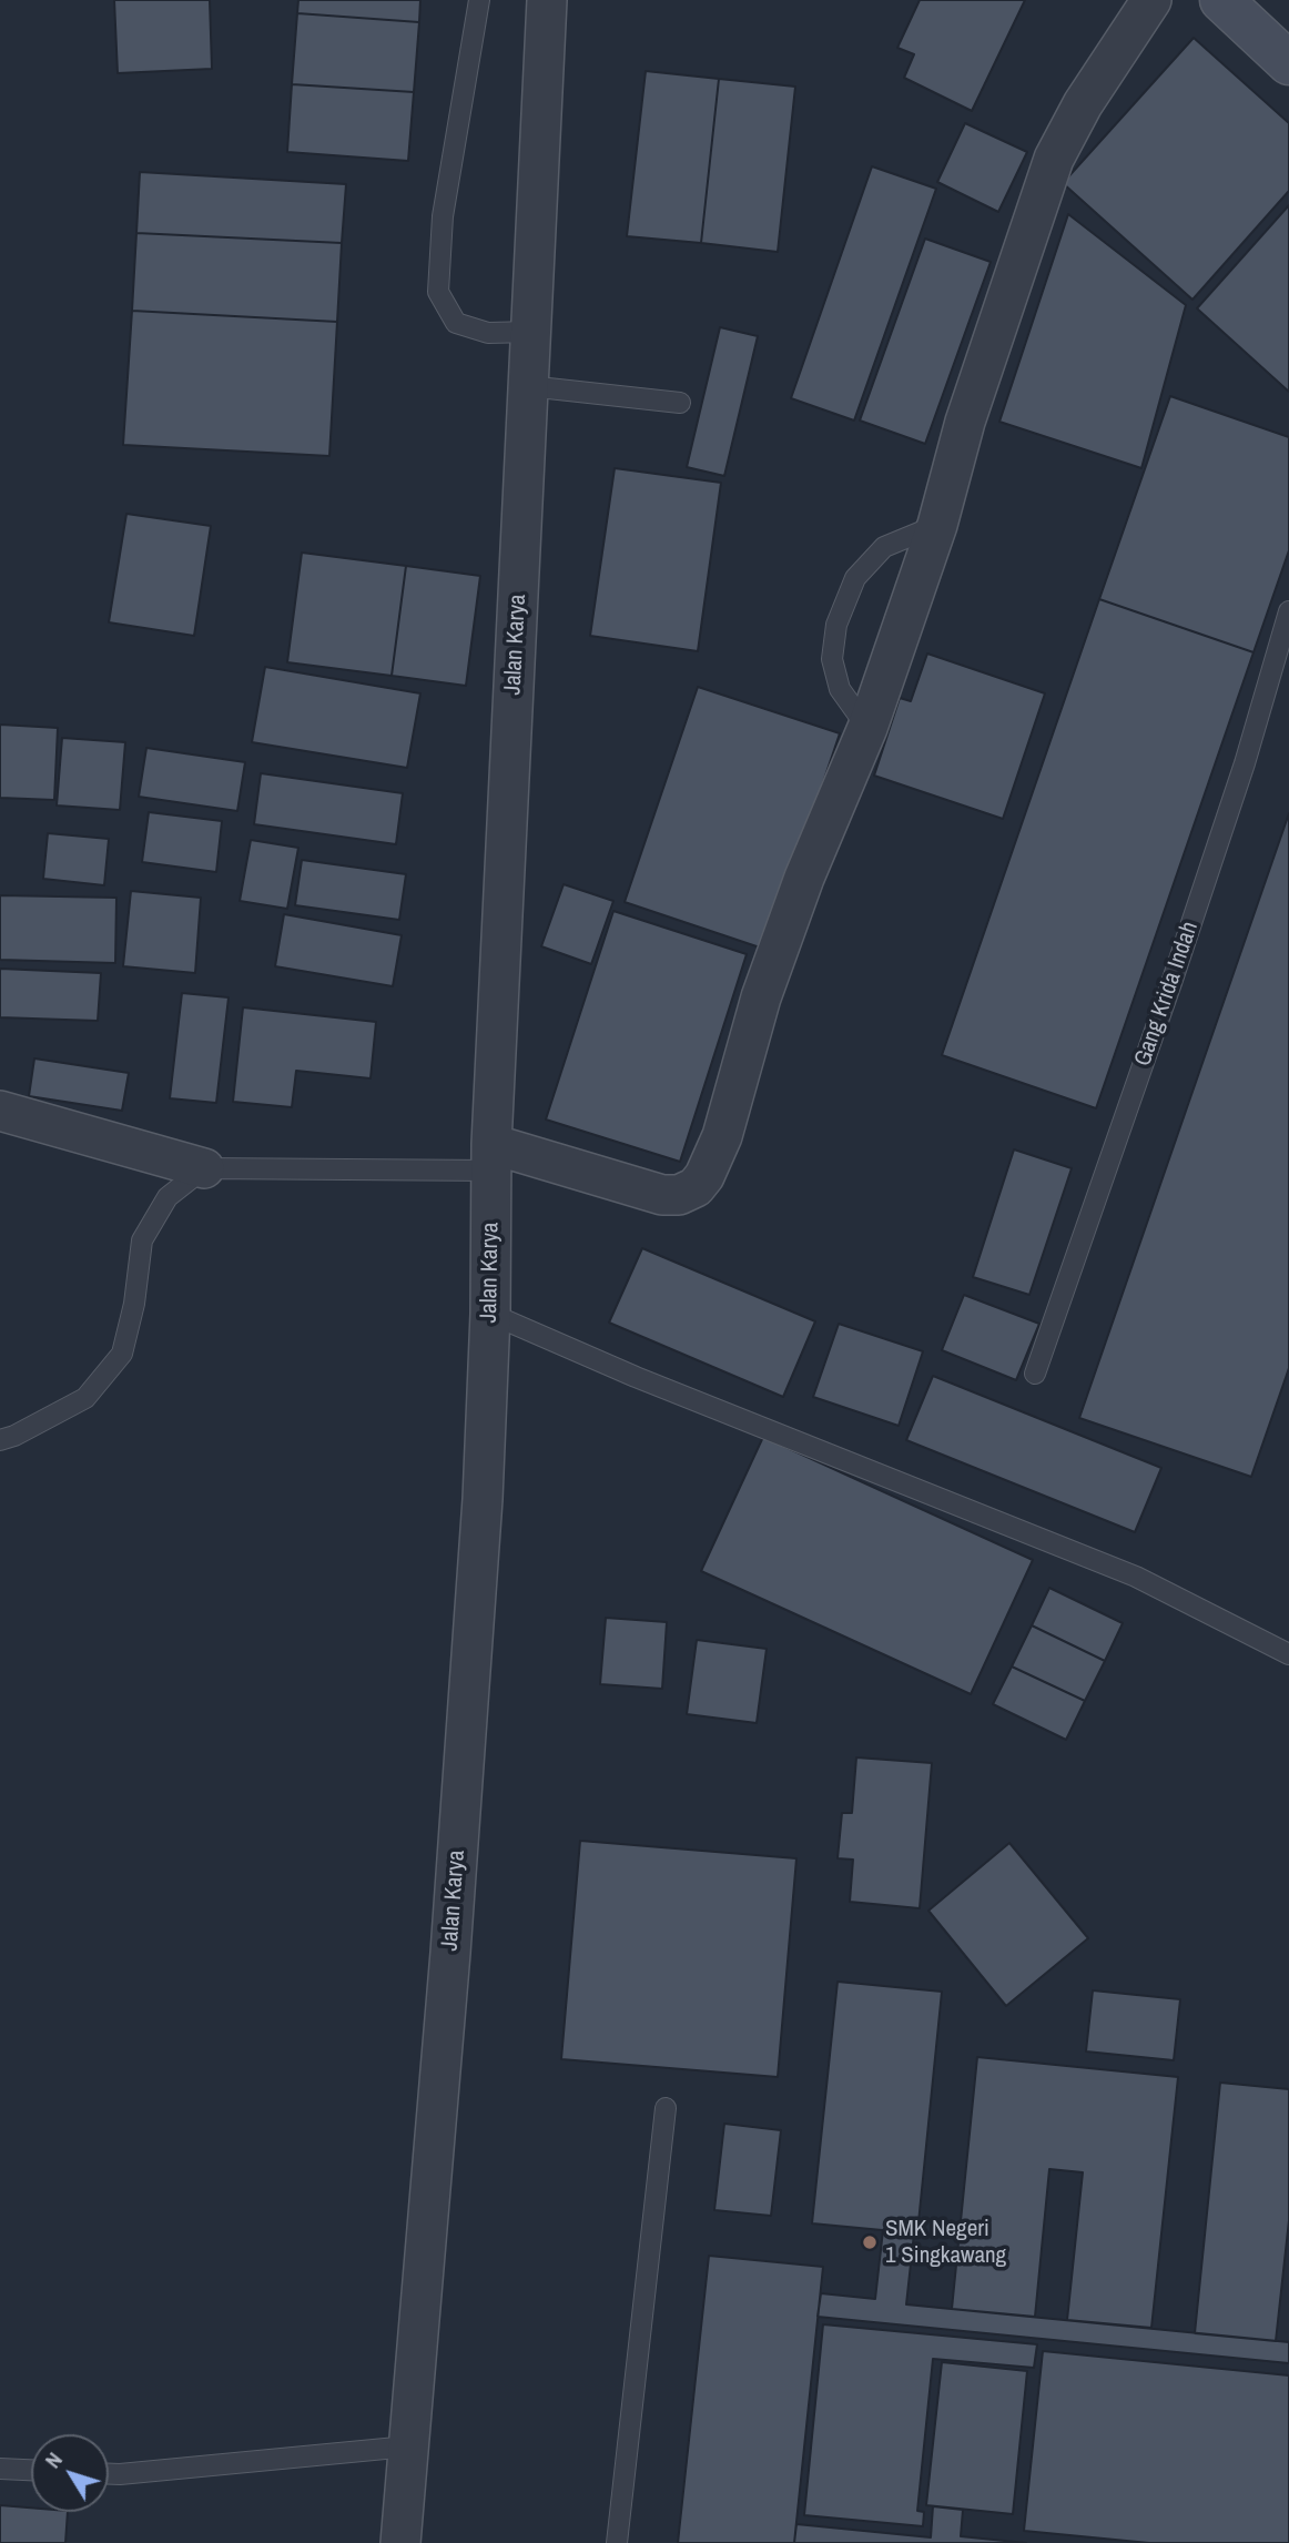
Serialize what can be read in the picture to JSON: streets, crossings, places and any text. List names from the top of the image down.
{
  "streets": {
    "street": ["Jalan Karya"],
    "lane": ["Gang Krida Indah"]
  },
  "places": ["SMK Negeri 1 Singkawang"],
  "north": "top left"
}
